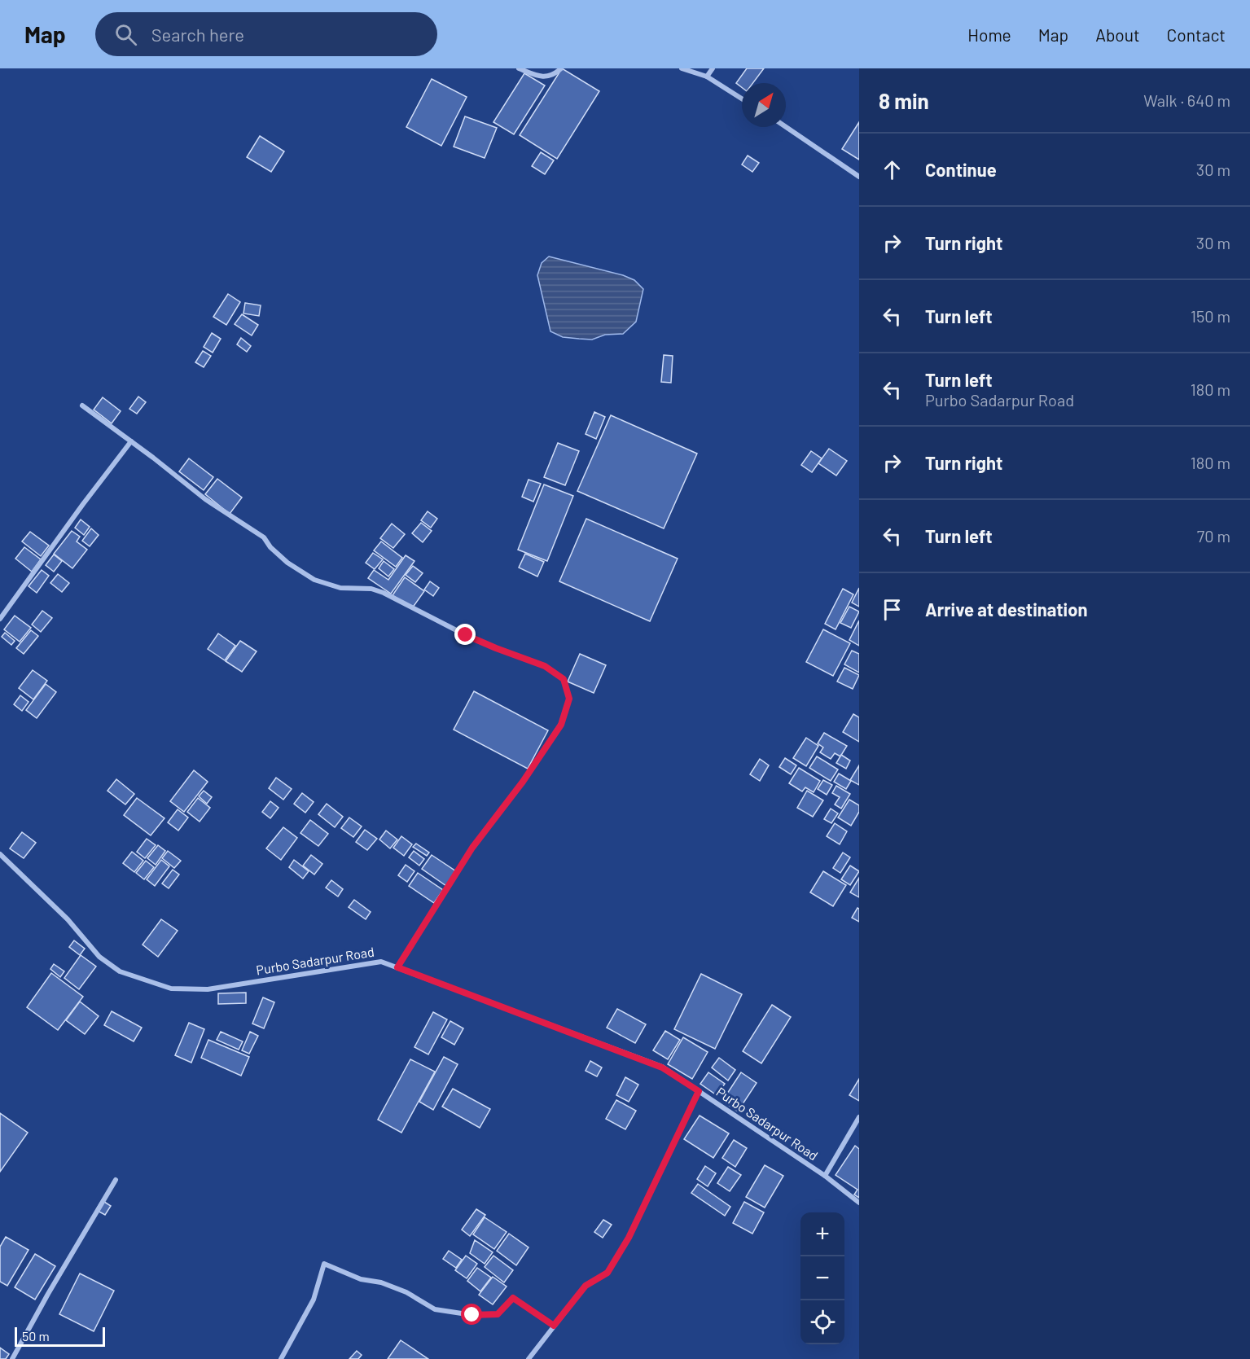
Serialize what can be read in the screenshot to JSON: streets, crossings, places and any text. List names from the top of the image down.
{
  "streets": {
    "street": ["Purbo Sadarpur Road"]
  },
  "scale_bar": "50 m",
  "north": "top right",
  "page": {
    "header": "Map",
    "search": "Search here",
    "nav": [
      "Home",
      "Map",
      "About",
      "Contact"
    ],
    "heading": ["8 min", "Walk · 640 m"],
    "list": [
      ["Continue", "30 m"],
      ["Turn right", "30 m"],
      ["Turn left", "150 m"],
      ["Turn left", "Purbo Sadarpur Road", "180 m"],
      ["Turn right", "180 m"],
      ["Turn left", "70 m"],
      "Arrive at destination"
    ],
    "map_buttons": ["+", "−"],
    "scale": "50 m"
  }
}
